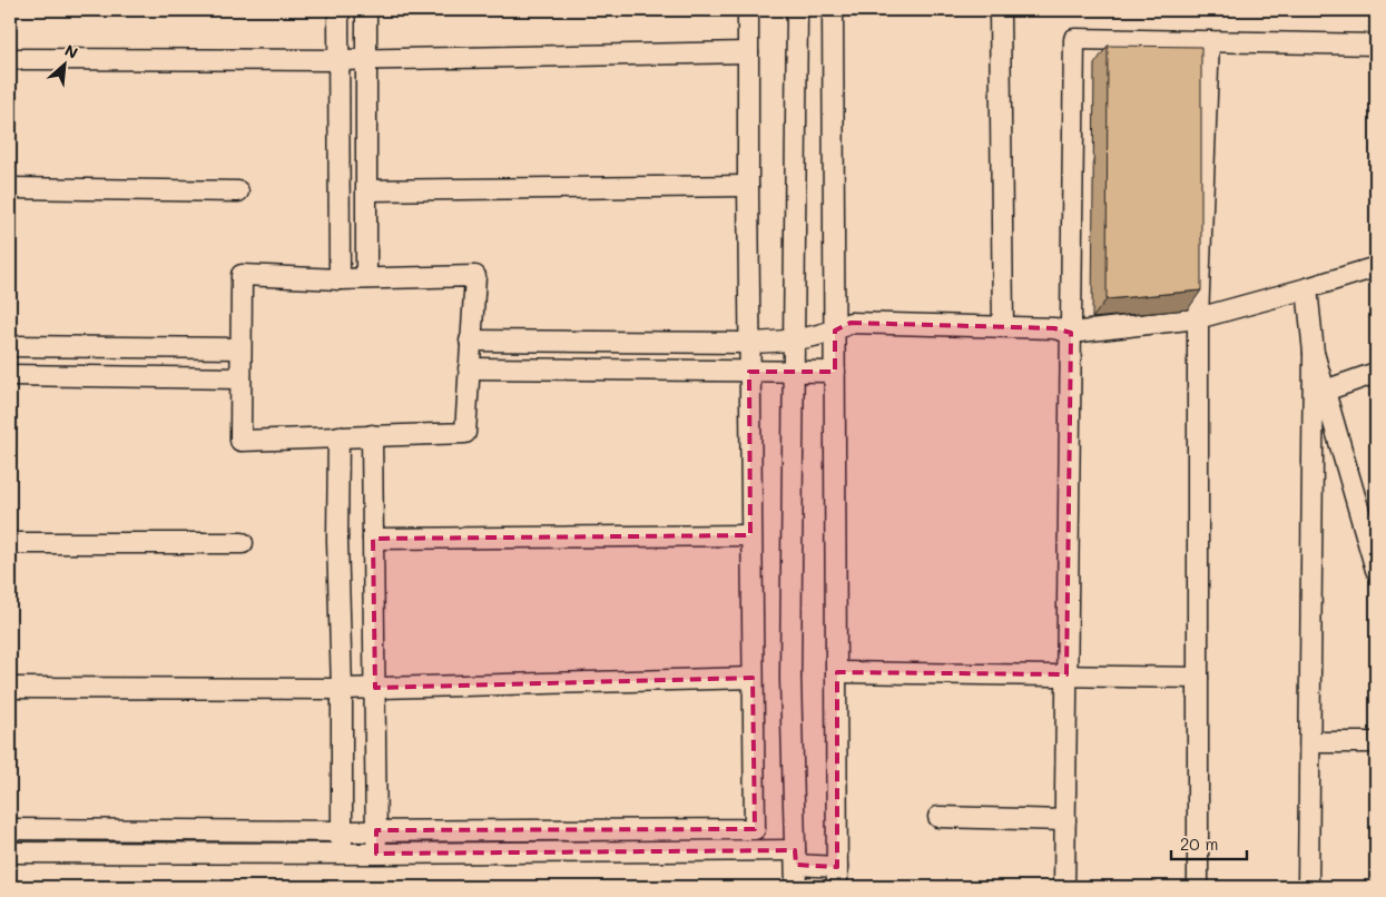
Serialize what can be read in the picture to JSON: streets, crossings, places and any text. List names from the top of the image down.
{
  "scale_bar": "20 m",
  "north": "top right"
}
